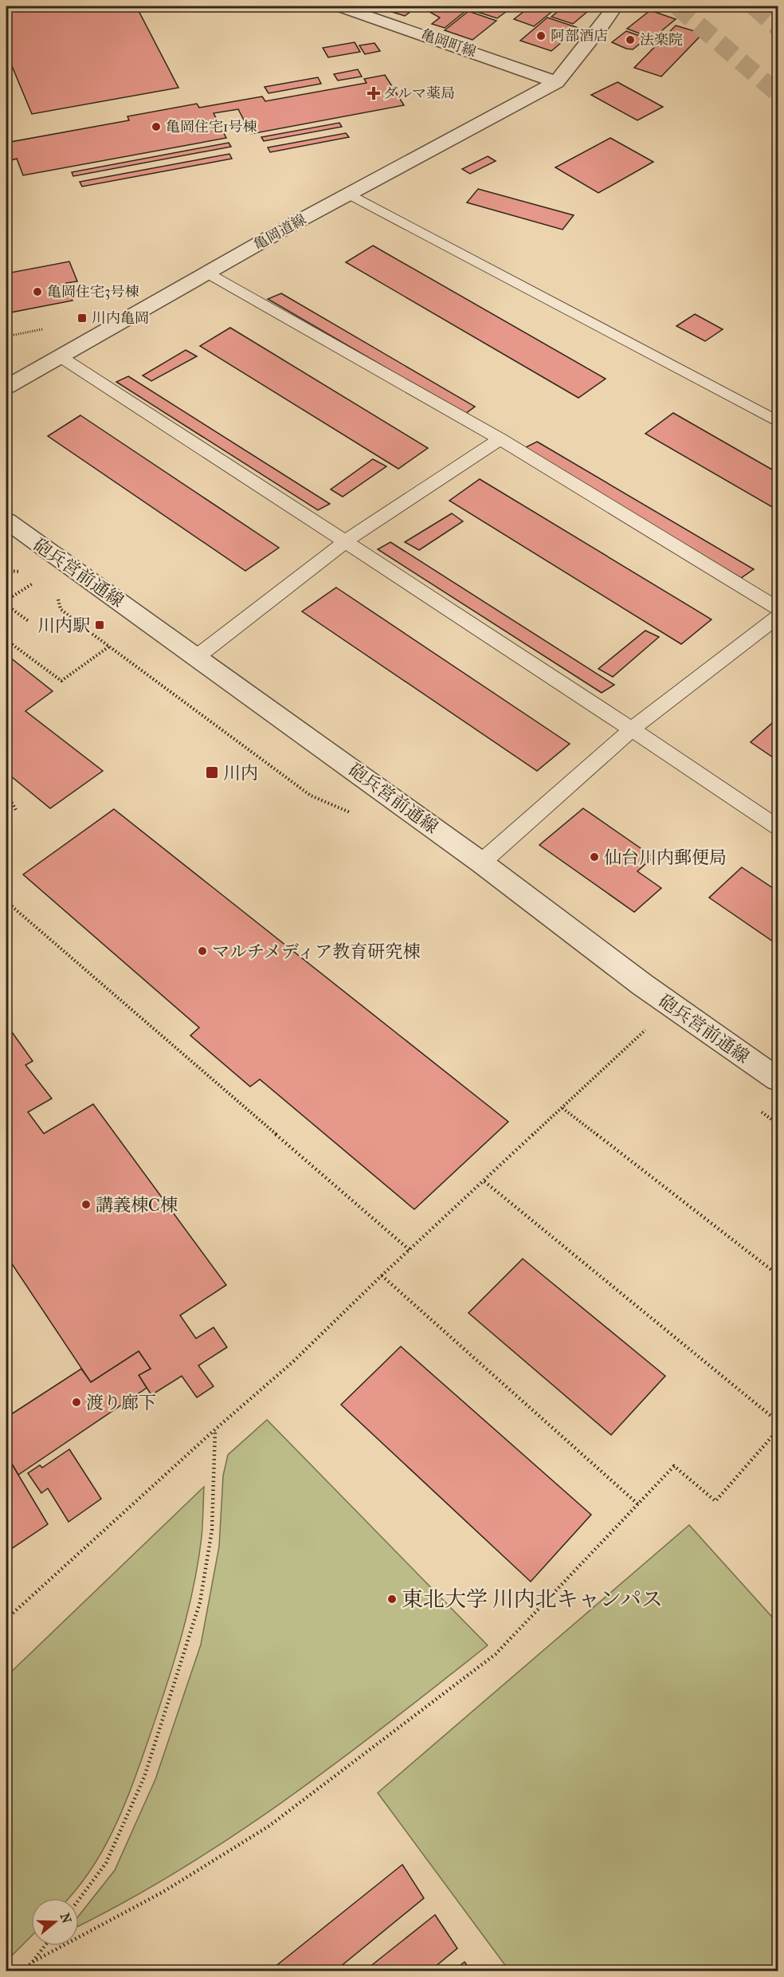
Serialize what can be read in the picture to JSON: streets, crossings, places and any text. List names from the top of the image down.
{
  "streets": {
    "street": ["亀岡町線", "亀岡道線", "砲兵営前通線"]
  },
  "crossings": [
    ["亀岡町線", "亀岡道線"]
  ],
  "places": {
    "other": [
      "阿部酒店",
      "法楽院",
      "亀岡住宅1号棟",
      "亀岡住宅3号棟",
      "仙台川内郵便局",
      "マルチメディア教育研究棟",
      "講義棟C棟",
      "渡り廊下",
      "東北大学 川内北キャンパス"
    ],
    "health": ["ダルマ薬局"],
    "transit": ["川内亀岡", "川内駅", "川内"]
  },
  "north": "right"
}
